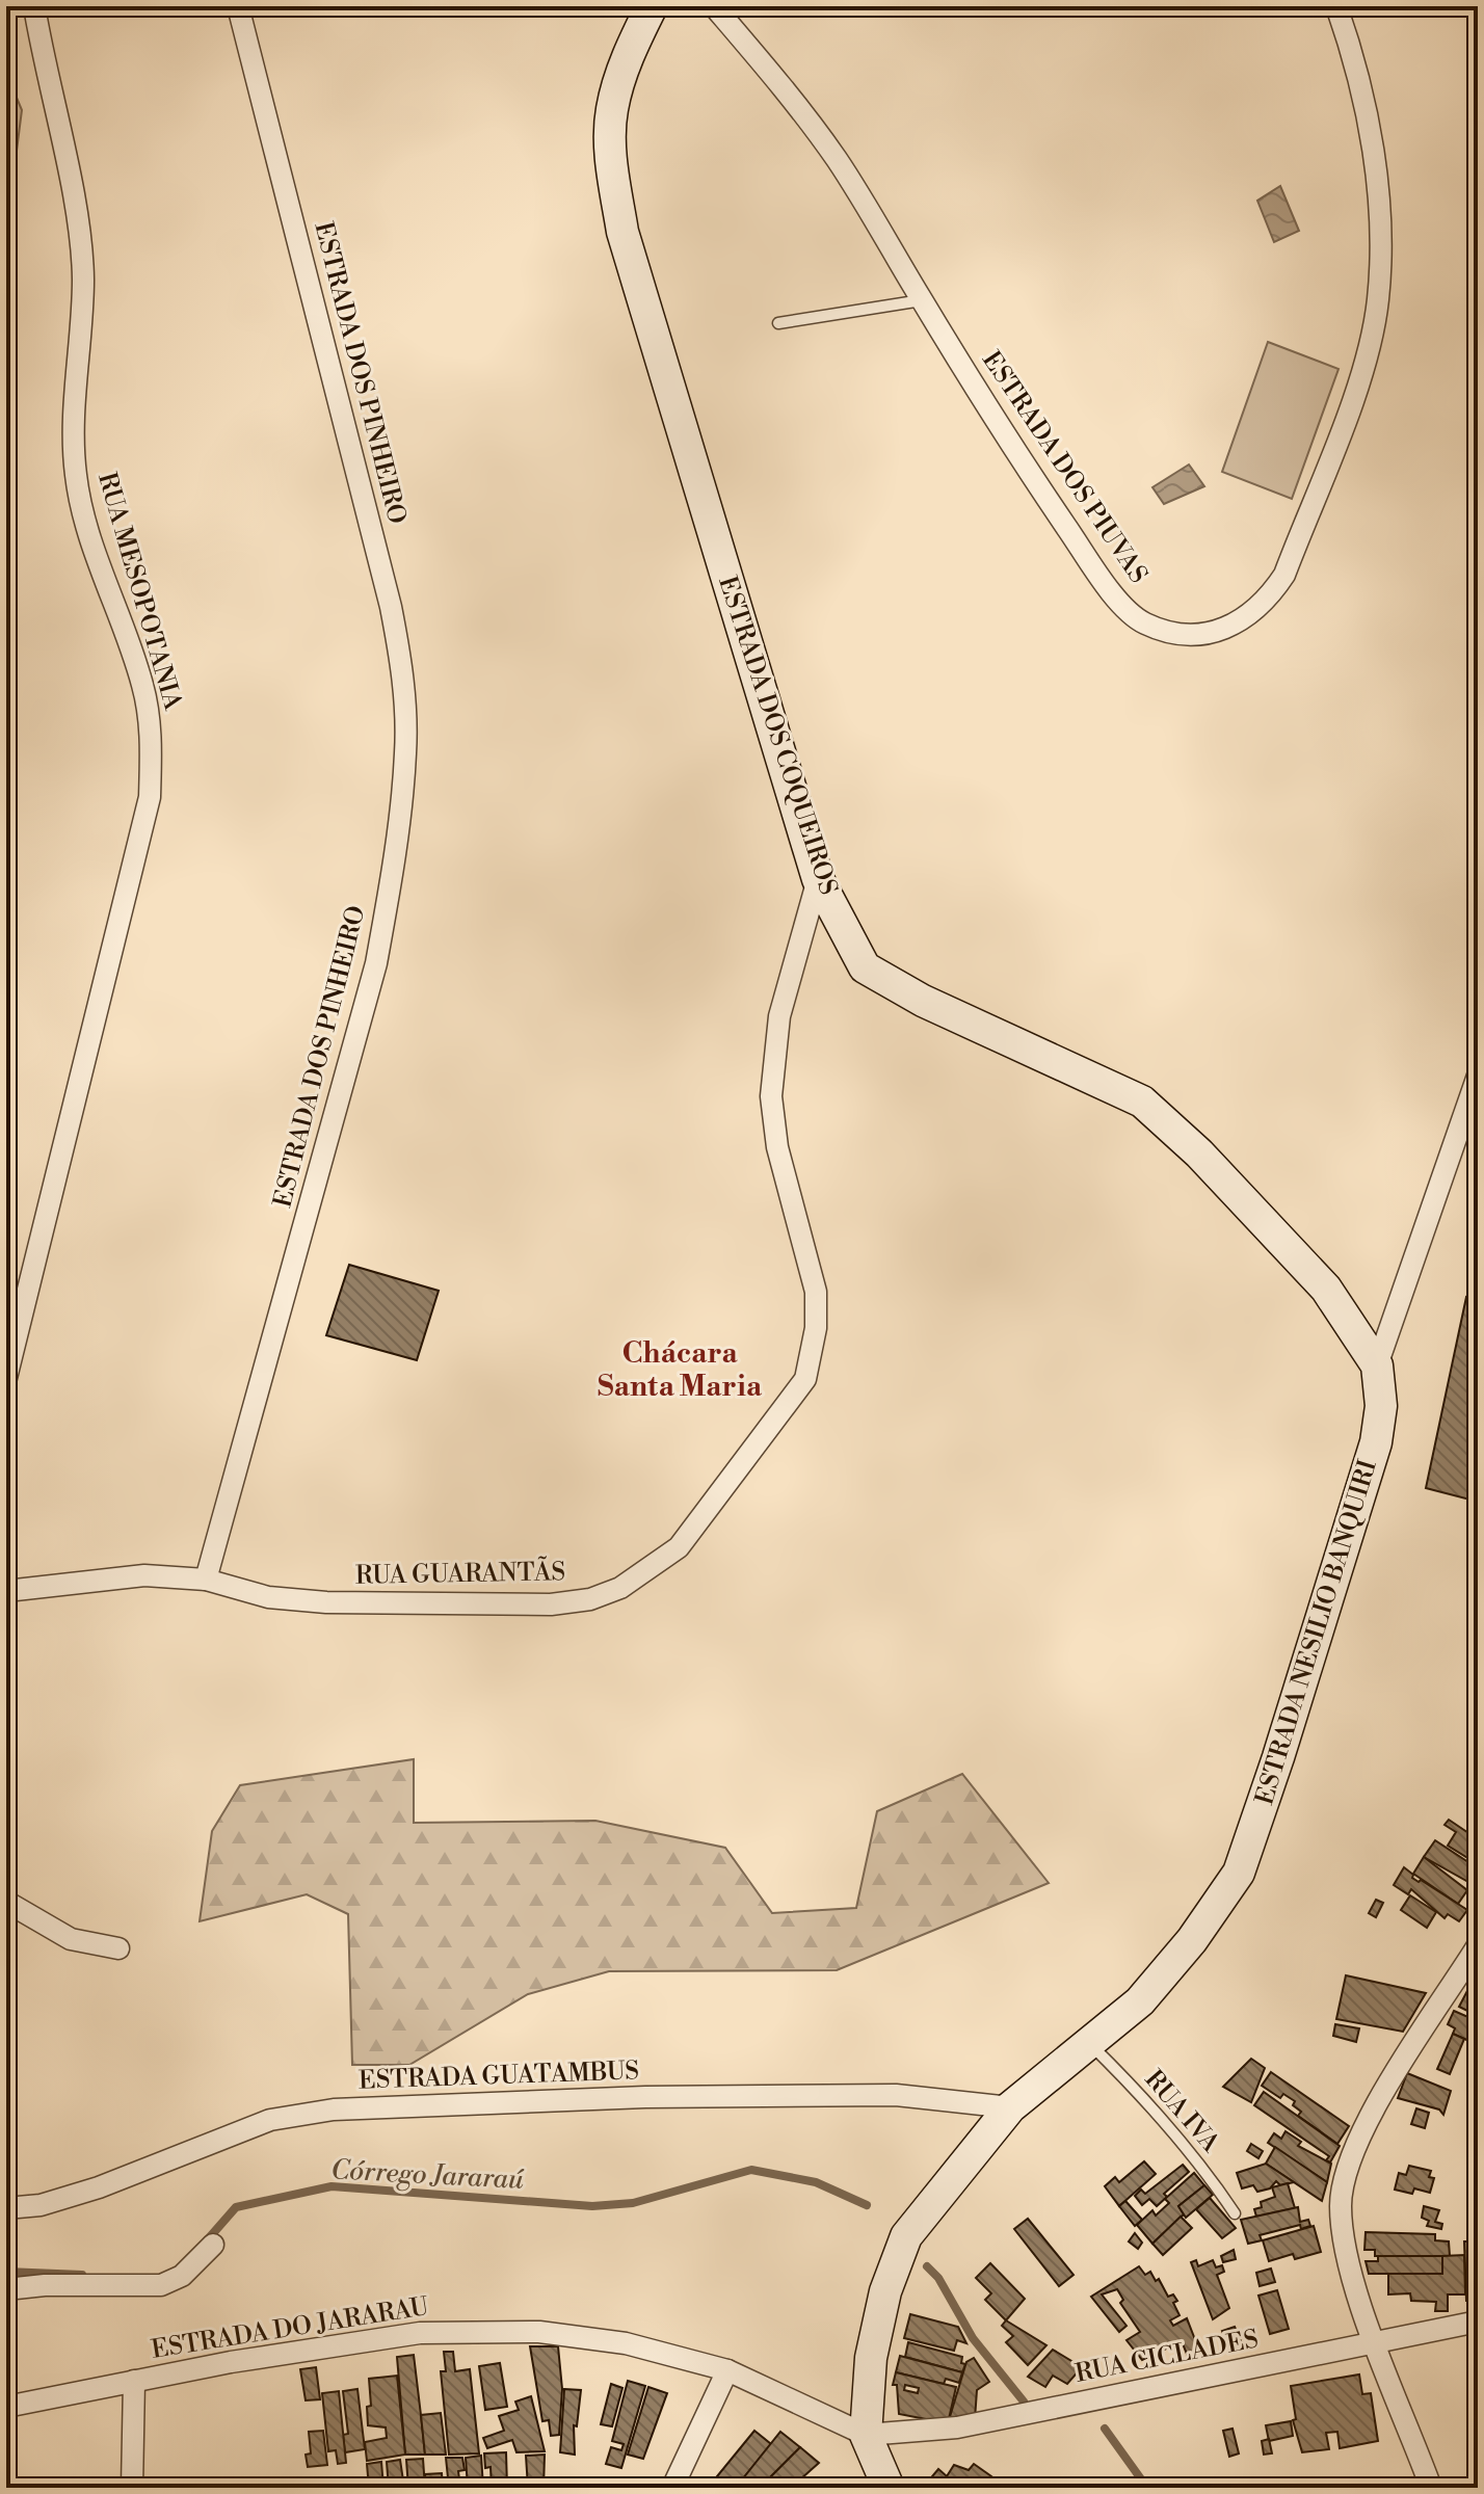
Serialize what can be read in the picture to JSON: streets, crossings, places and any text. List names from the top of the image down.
{
  "streets": {
    "street": [
      "ESTRADA DOS PINHEIRO",
      "ESTRADA DOS PIUVAS",
      "RUA MESOPOTANIA",
      "ESTRADA DOS COQUEIROS",
      "RUA GUARANTÃS",
      "ESTRADA NESILIO BANQUIRI",
      "ESTRADA GUATAMBUS",
      "ESTRADA DO JARARAU",
      "RUA CICLADES"
    ],
    "lane": ["RUA IVA"]
  },
  "crossings": [
    ["ESTRADA DOS PINHEIRO", "RUA GUARANTÃS"],
    ["ESTRADA DOS COQUEIROS", "RUA GUARANTÃS"],
    ["ESTRADA DOS COQUEIROS", "ESTRADA NESILIO BANQUIRI"],
    ["ESTRADA NESILIO BANQUIRI", "ESTRADA GUATAMBUS"],
    ["ESTRADA NESILIO BANQUIRI", "RUA IVA"],
    ["ESTRADA NESILIO BANQUIRI", "ESTRADA DO JARARAU"],
    ["ESTRADA NESILIO BANQUIRI", "RUA CICLADES"],
    ["ESTRADA DO JARARAU", "RUA CICLADES"]
  ],
  "districts": ["Chácara Santa Maria"],
  "water": ["Córrego Jararaú"]
}
